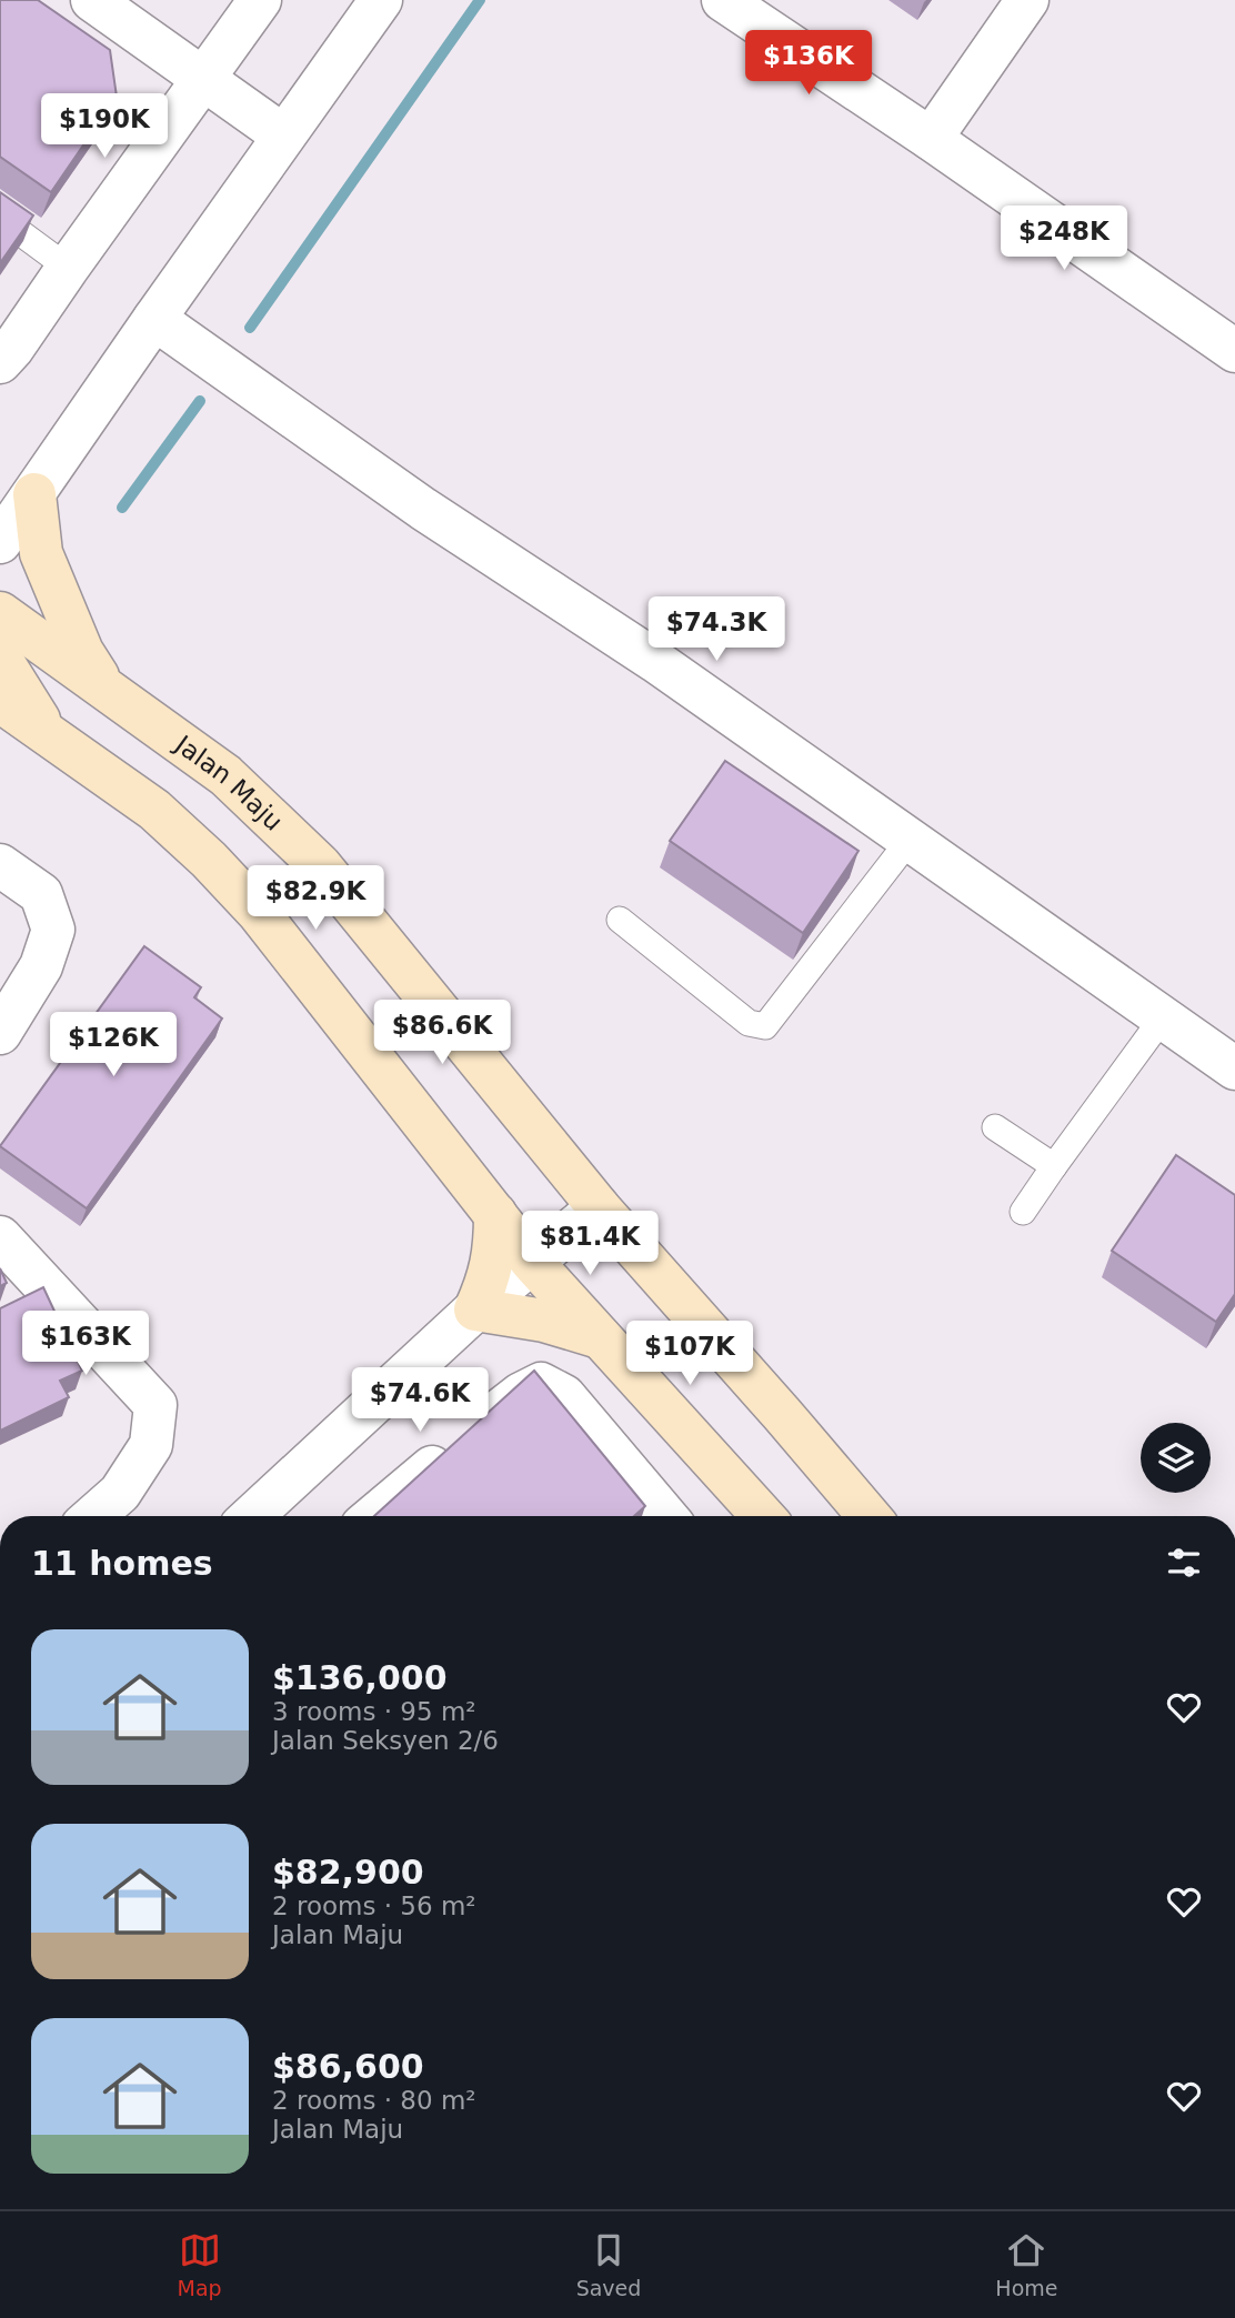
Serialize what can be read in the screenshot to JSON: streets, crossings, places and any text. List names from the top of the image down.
{
  "streets": {
    "street": ["Jalan Maju"]
  },
  "page": {
    "price": [
      "$136K",
      "$190K",
      "$248K",
      "$74.3K",
      "$82.9K",
      "$86.6K",
      "$126K",
      "$81.4K",
      "$163K",
      "$107K",
      "$74.6K"
    ],
    "heading": "11 homes",
    "list": [
      {
        "name": "$136,000",
        "note": "3 rooms · 95 m² · Jalan Seksyen 2/6"
      },
      {
        "name": "$82,900",
        "note": "2 rooms · 56 m² · Jalan Maju"
      },
      {
        "name": "$86,600",
        "note": "2 rooms · 80 m² · Jalan Maju"
      }
    ],
    "tabs": ["Map", "Saved", "Home"]
  }
}
